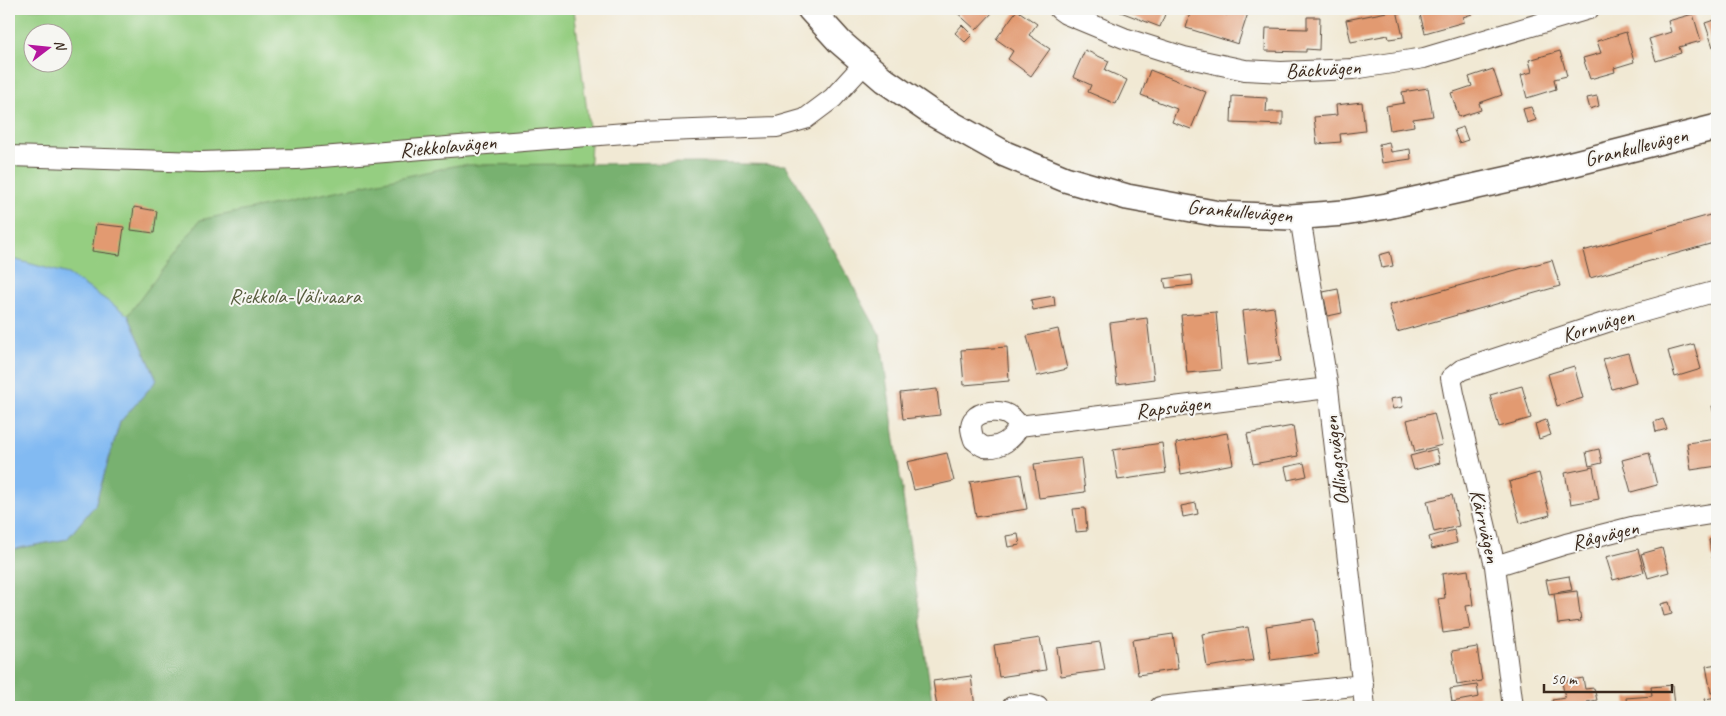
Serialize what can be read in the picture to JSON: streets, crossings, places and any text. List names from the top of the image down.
{
  "streets": {
    "street": [
      "Bäckvägen",
      "Riekkolavägen",
      "Grankullevägen",
      "Kornvägen",
      "Rapsvägen",
      "Odlingsvägen",
      "Kärrvägen",
      "Rågvägen"
    ]
  },
  "crossings": [
    ["Riekkolavägen", "Grankullevägen"],
    ["Grankullevägen", "Odlingsvägen"],
    ["Kornvägen", "Kärrvägen"],
    ["Rapsvägen", "Odlingsvägen"],
    ["Kärrvägen", "Rågvägen"]
  ],
  "parks": ["Riekkola-Välivaara"],
  "scale_bar": "50 m",
  "north": "right"
}
